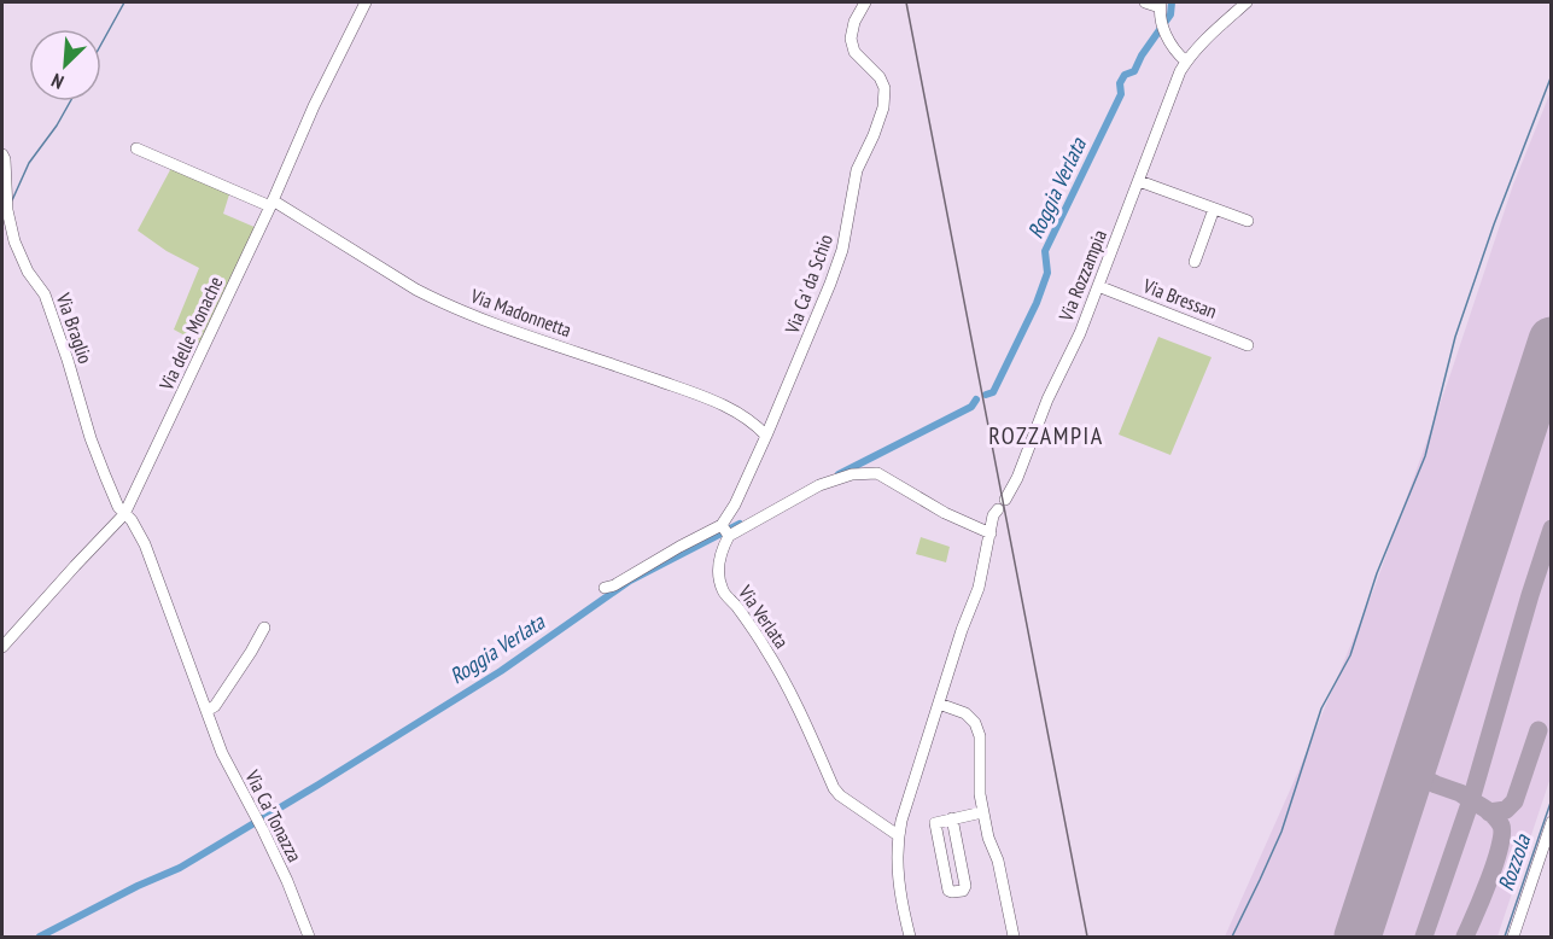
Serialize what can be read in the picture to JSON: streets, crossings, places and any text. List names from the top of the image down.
{
  "streets": {
    "street": [
      "Via Rozzampia",
      "Via Ca' da Schio",
      "Via Bressan",
      "Via Madonnetta",
      "Via Braglio",
      "Via delle Monache",
      "Via Verlata",
      "Via Ca' Tonazza"
    ]
  },
  "crossings": [
    ["Via Rozzampia", "Via Bressan"],
    ["Via Ca' da Schio", "Via Madonnetta"],
    ["Via Ca' da Schio", "Via Verlata"],
    ["Via Madonnetta", "Via delle Monache"],
    ["Via Braglio", "Via delle Monache"],
    ["Via Braglio", "Via Ca' Tonazza"],
    ["Via delle Monache", "Via Ca' Tonazza"]
  ],
  "districts": ["ROZZAMPIA"],
  "water": ["Roggia Verlata", "Rozzola"],
  "north": "bottom left"
}
